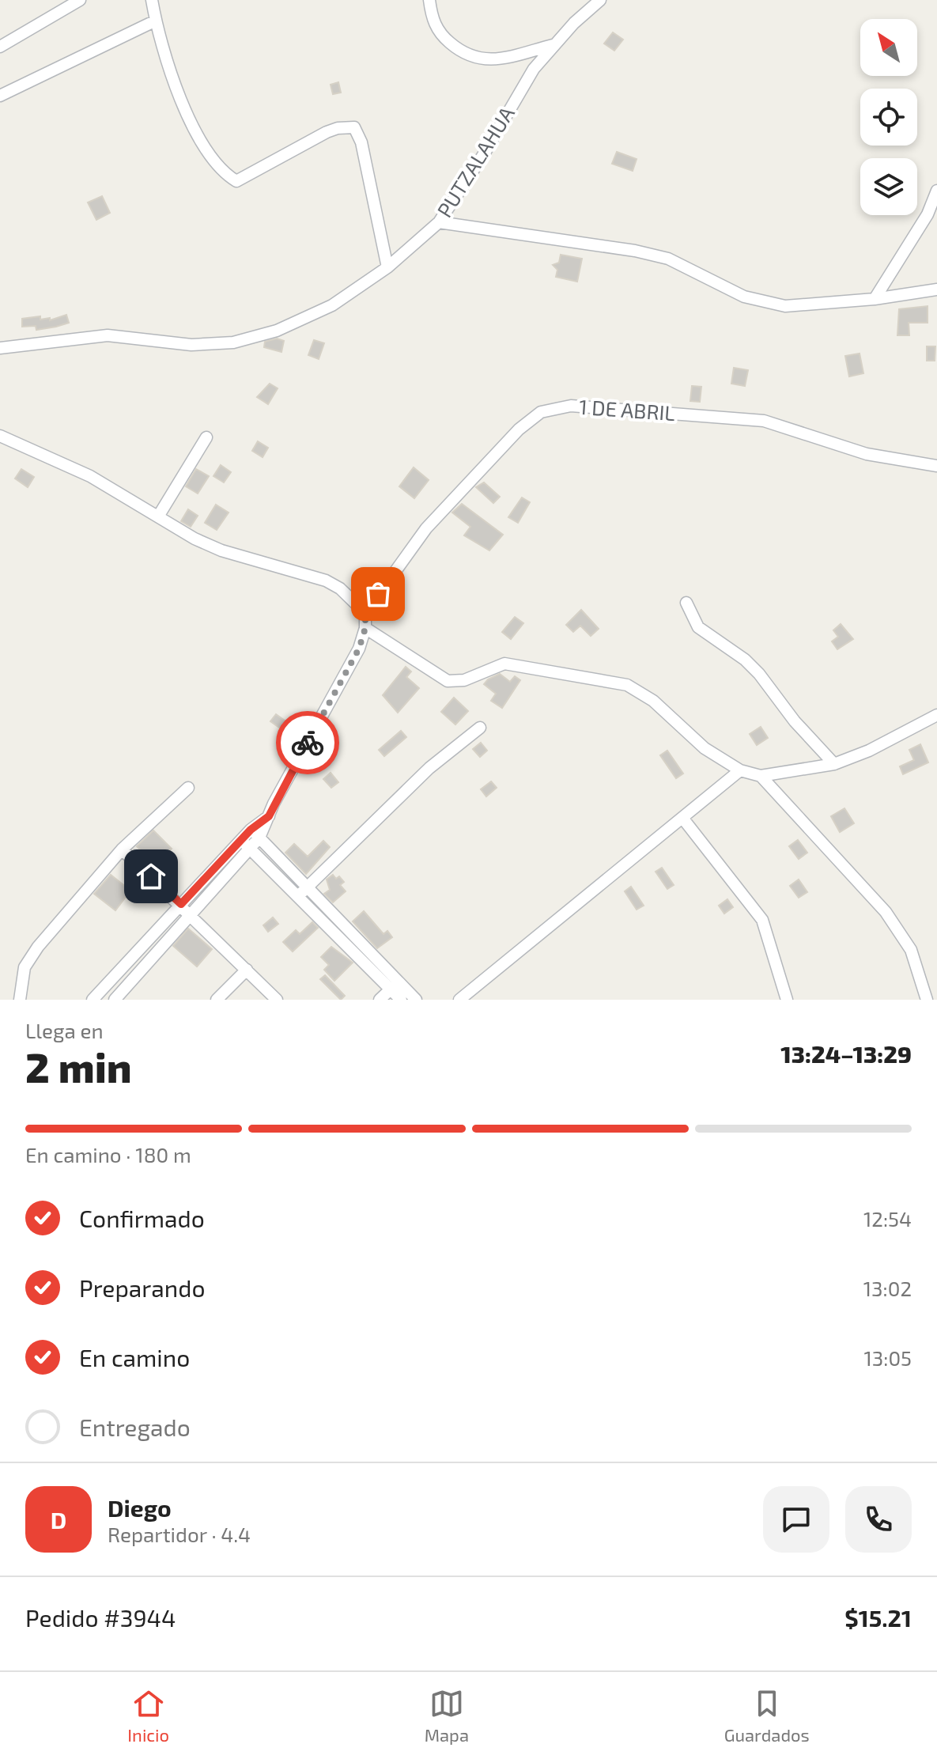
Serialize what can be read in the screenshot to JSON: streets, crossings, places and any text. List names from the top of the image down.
{
  "streets": {
    "street": ["PUTZALAHUA", "1 DE ABRIL"]
  },
  "north": "top left",
  "page": {
    "heading": ["2 min", "Llega en", "13:24–13:29"],
    "panel": [
      "Diego",
      "Repartidor · 4.4",
      "Pedido #3944",
      "$15.21"
    ],
    "bar": "En camino · 180 m",
    "list": [
      ["Confirmado", "12:54"],
      ["Preparando", "13:02"],
      ["En camino", "13:05"],
      "Entregado"
    ],
    "round": "D",
    "tabs": ["Inicio", "Mapa", "Guardados"]
  }
}
